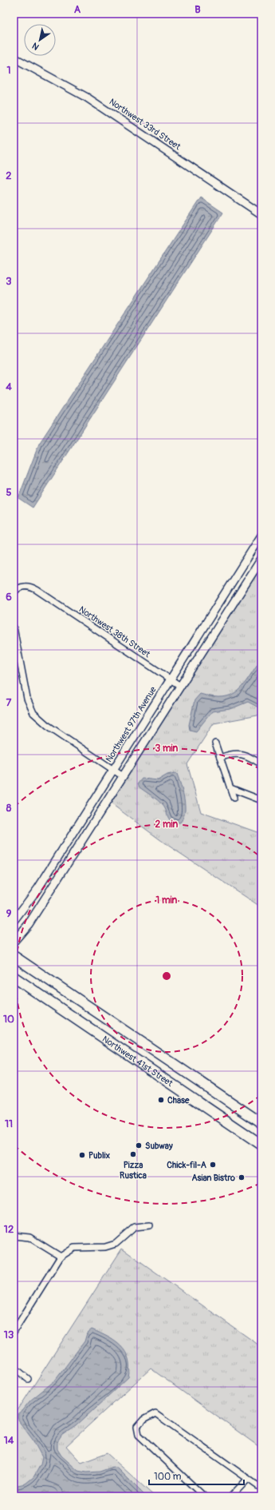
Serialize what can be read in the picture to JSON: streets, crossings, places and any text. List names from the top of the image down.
{
  "streets": {
    "main road": ["Northwest 41st Street"],
    "street": ["Northwest 33rd Street", "Northwest 38th Street", "Northwest 97th Avenue"]
  },
  "crossings": [
    ["Northwest 38th Street", "Northwest 97th Avenue"]
  ],
  "places": [
    "Chase",
    "Subway",
    "Pizza Rustica",
    "Publix",
    "Chick-fil-A",
    "Asian Bistro"
  ],
  "scale_bar": "100 m",
  "north": "bottom left",
  "grid": {
    "columns": ["A", "B"],
    "rows": [
      "1",
      "2",
      "3",
      "4",
      "5",
      "6",
      "7",
      "8",
      "9",
      "10",
      "11",
      "12",
      "13",
      "14"
    ]
  },
  "rings": ["3 min", "2 min", "1 min"]
}
